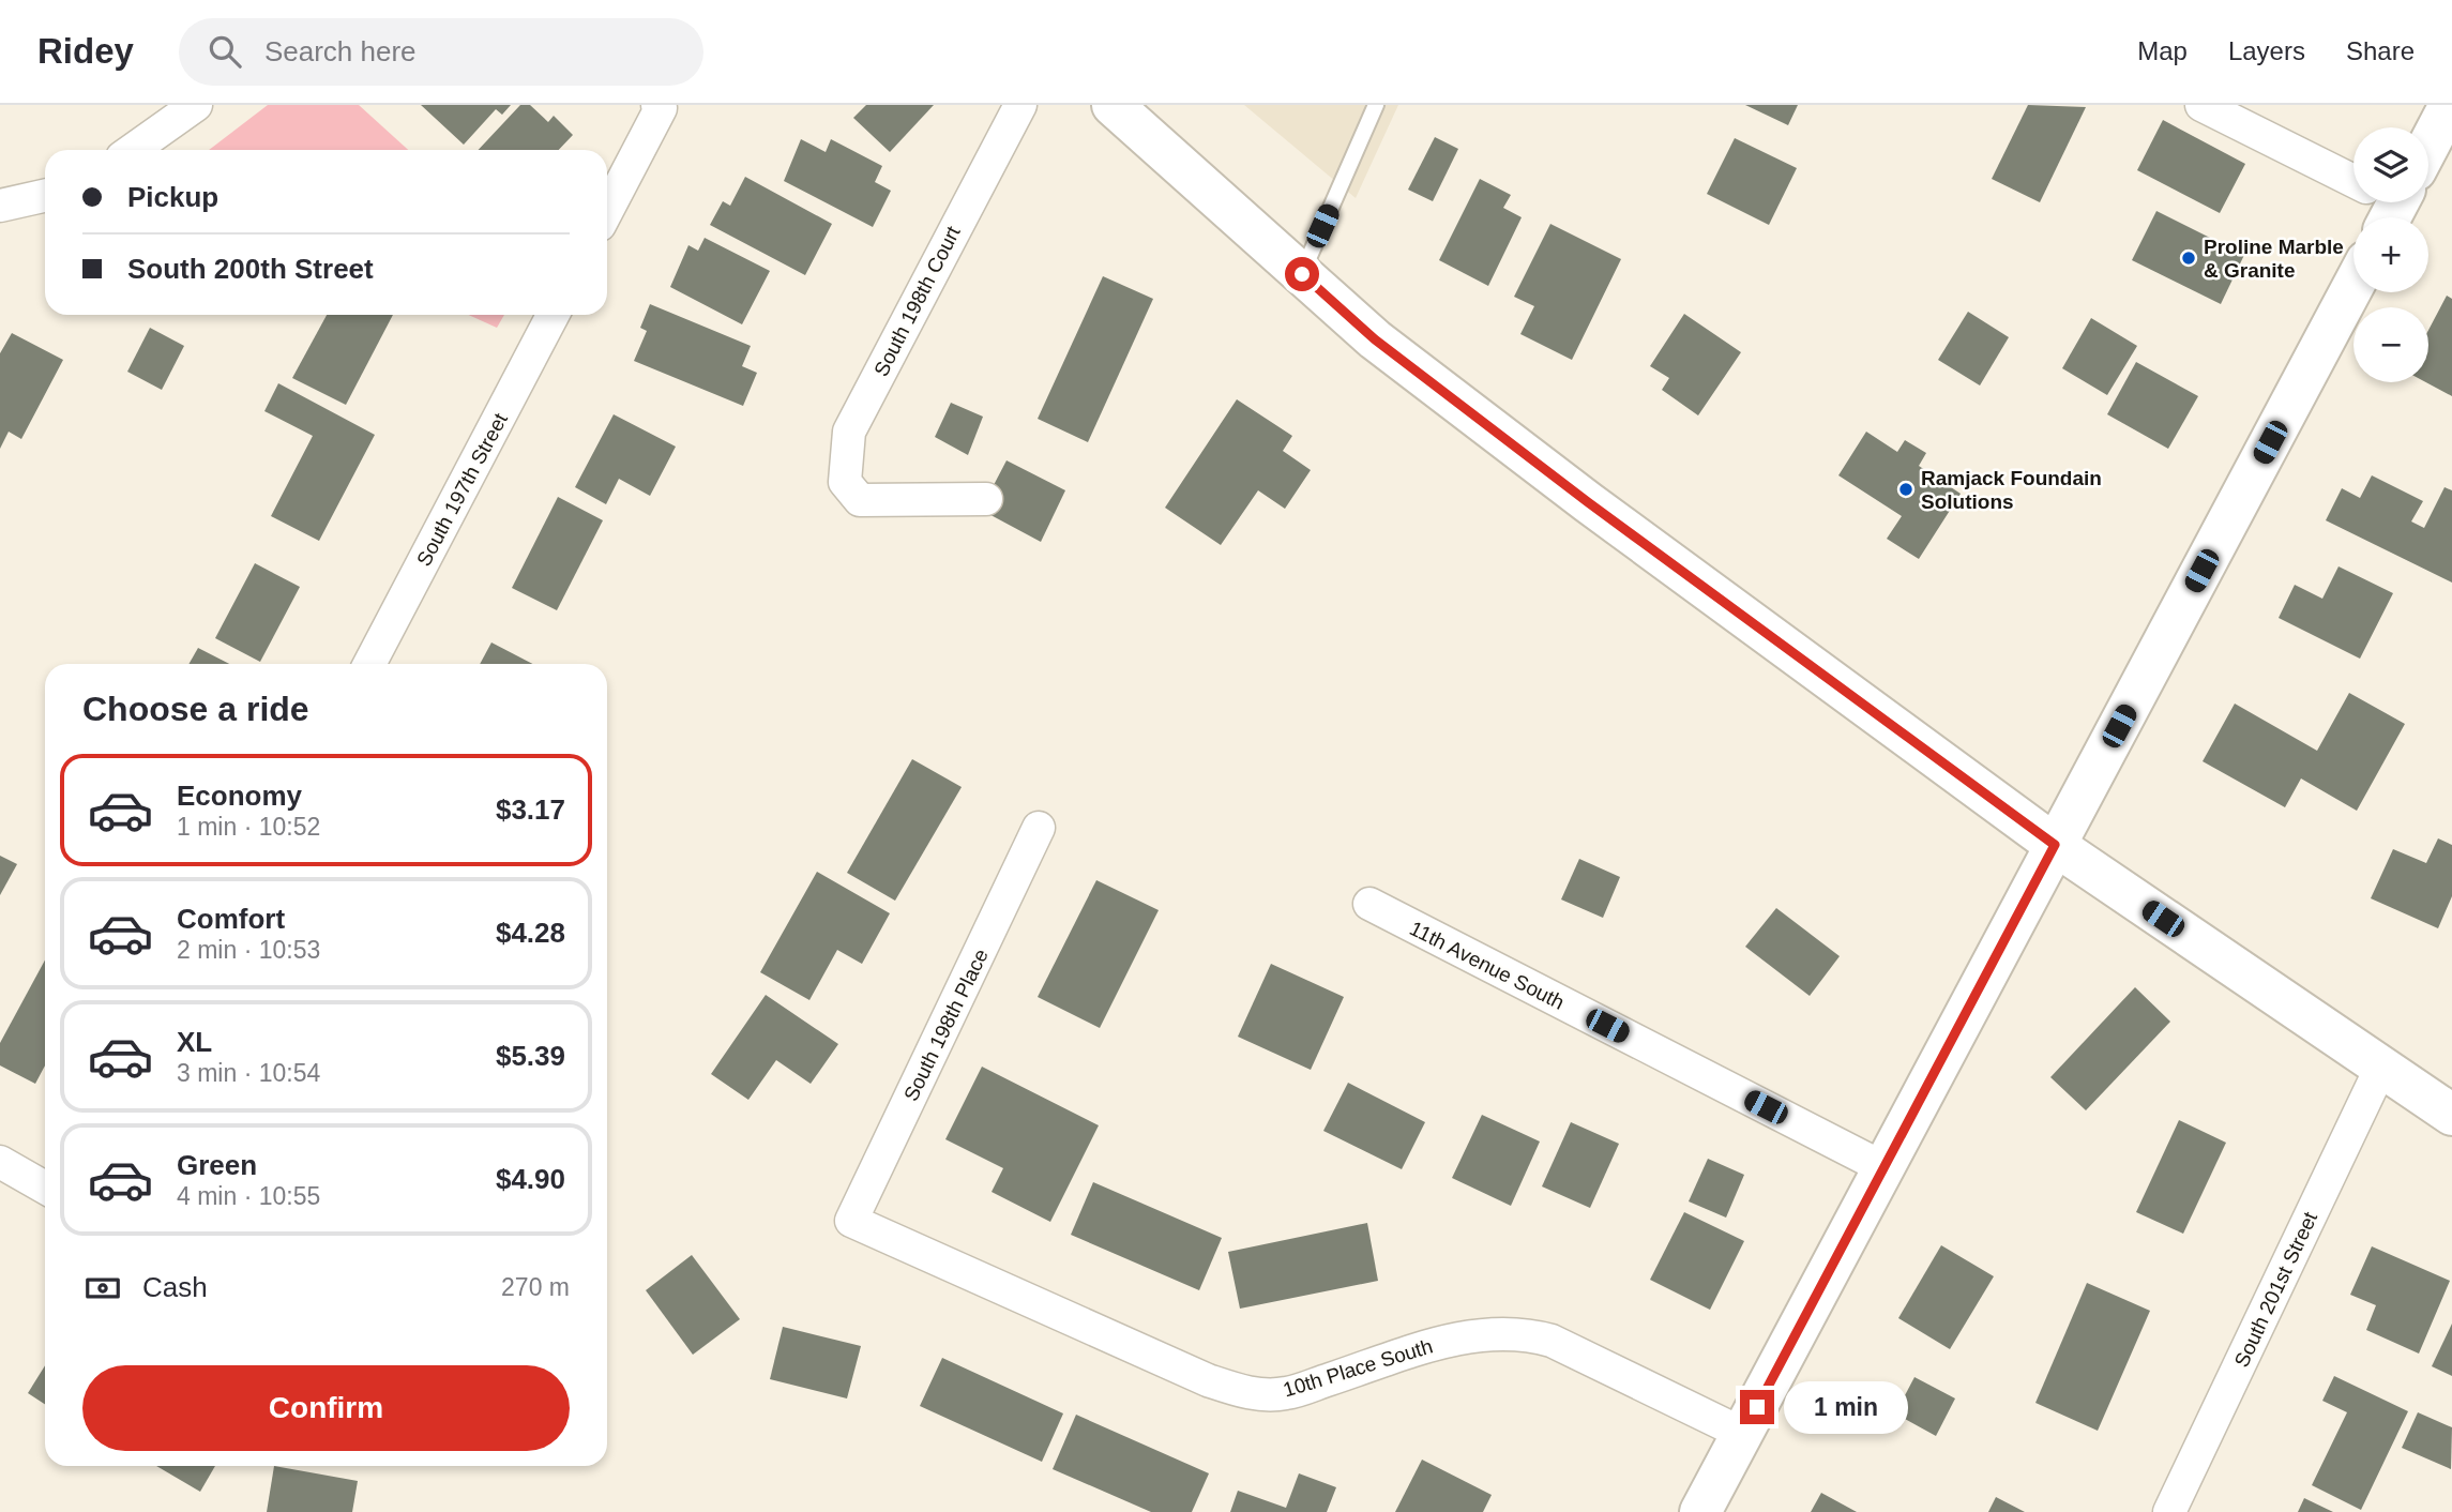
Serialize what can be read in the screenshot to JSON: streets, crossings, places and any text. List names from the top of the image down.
{
  "streets": {
    "street": [
      "South 198th Court",
      "South 197th Street",
      "11th Avenue South",
      "South 198th Place",
      "South 201st Street",
      "10th Place South"
    ]
  },
  "crossings": [
    ["South 198th Place", "10th Place South"]
  ],
  "places": ["Proline Marble & Granite", "Ramjack Foundain Solutions"],
  "page": {
    "header": "Ridey",
    "search": "Search here",
    "nav": ["Map", "Layers", "Share"],
    "map_buttons": ["+", "−"],
    "banner": ["Pickup", "South 200th Street"],
    "heading": "Choose a ride",
    "list": [
      {
        "name": "Economy",
        "note": "1 min · 10:52",
        "value": "$3.17"
      },
      {
        "name": "Comfort",
        "note": "2 min · 10:53",
        "value": "$4.28"
      },
      {
        "name": "XL",
        "note": "3 min · 10:54",
        "value": "$5.39"
      },
      {
        "name": "Green",
        "note": "4 min · 10:55",
        "value": "$4.90"
      }
    ],
    "pay": ["Cash", "270 m"],
    "buttons": "Confirm",
    "bubble": "1 min"
  }
}
